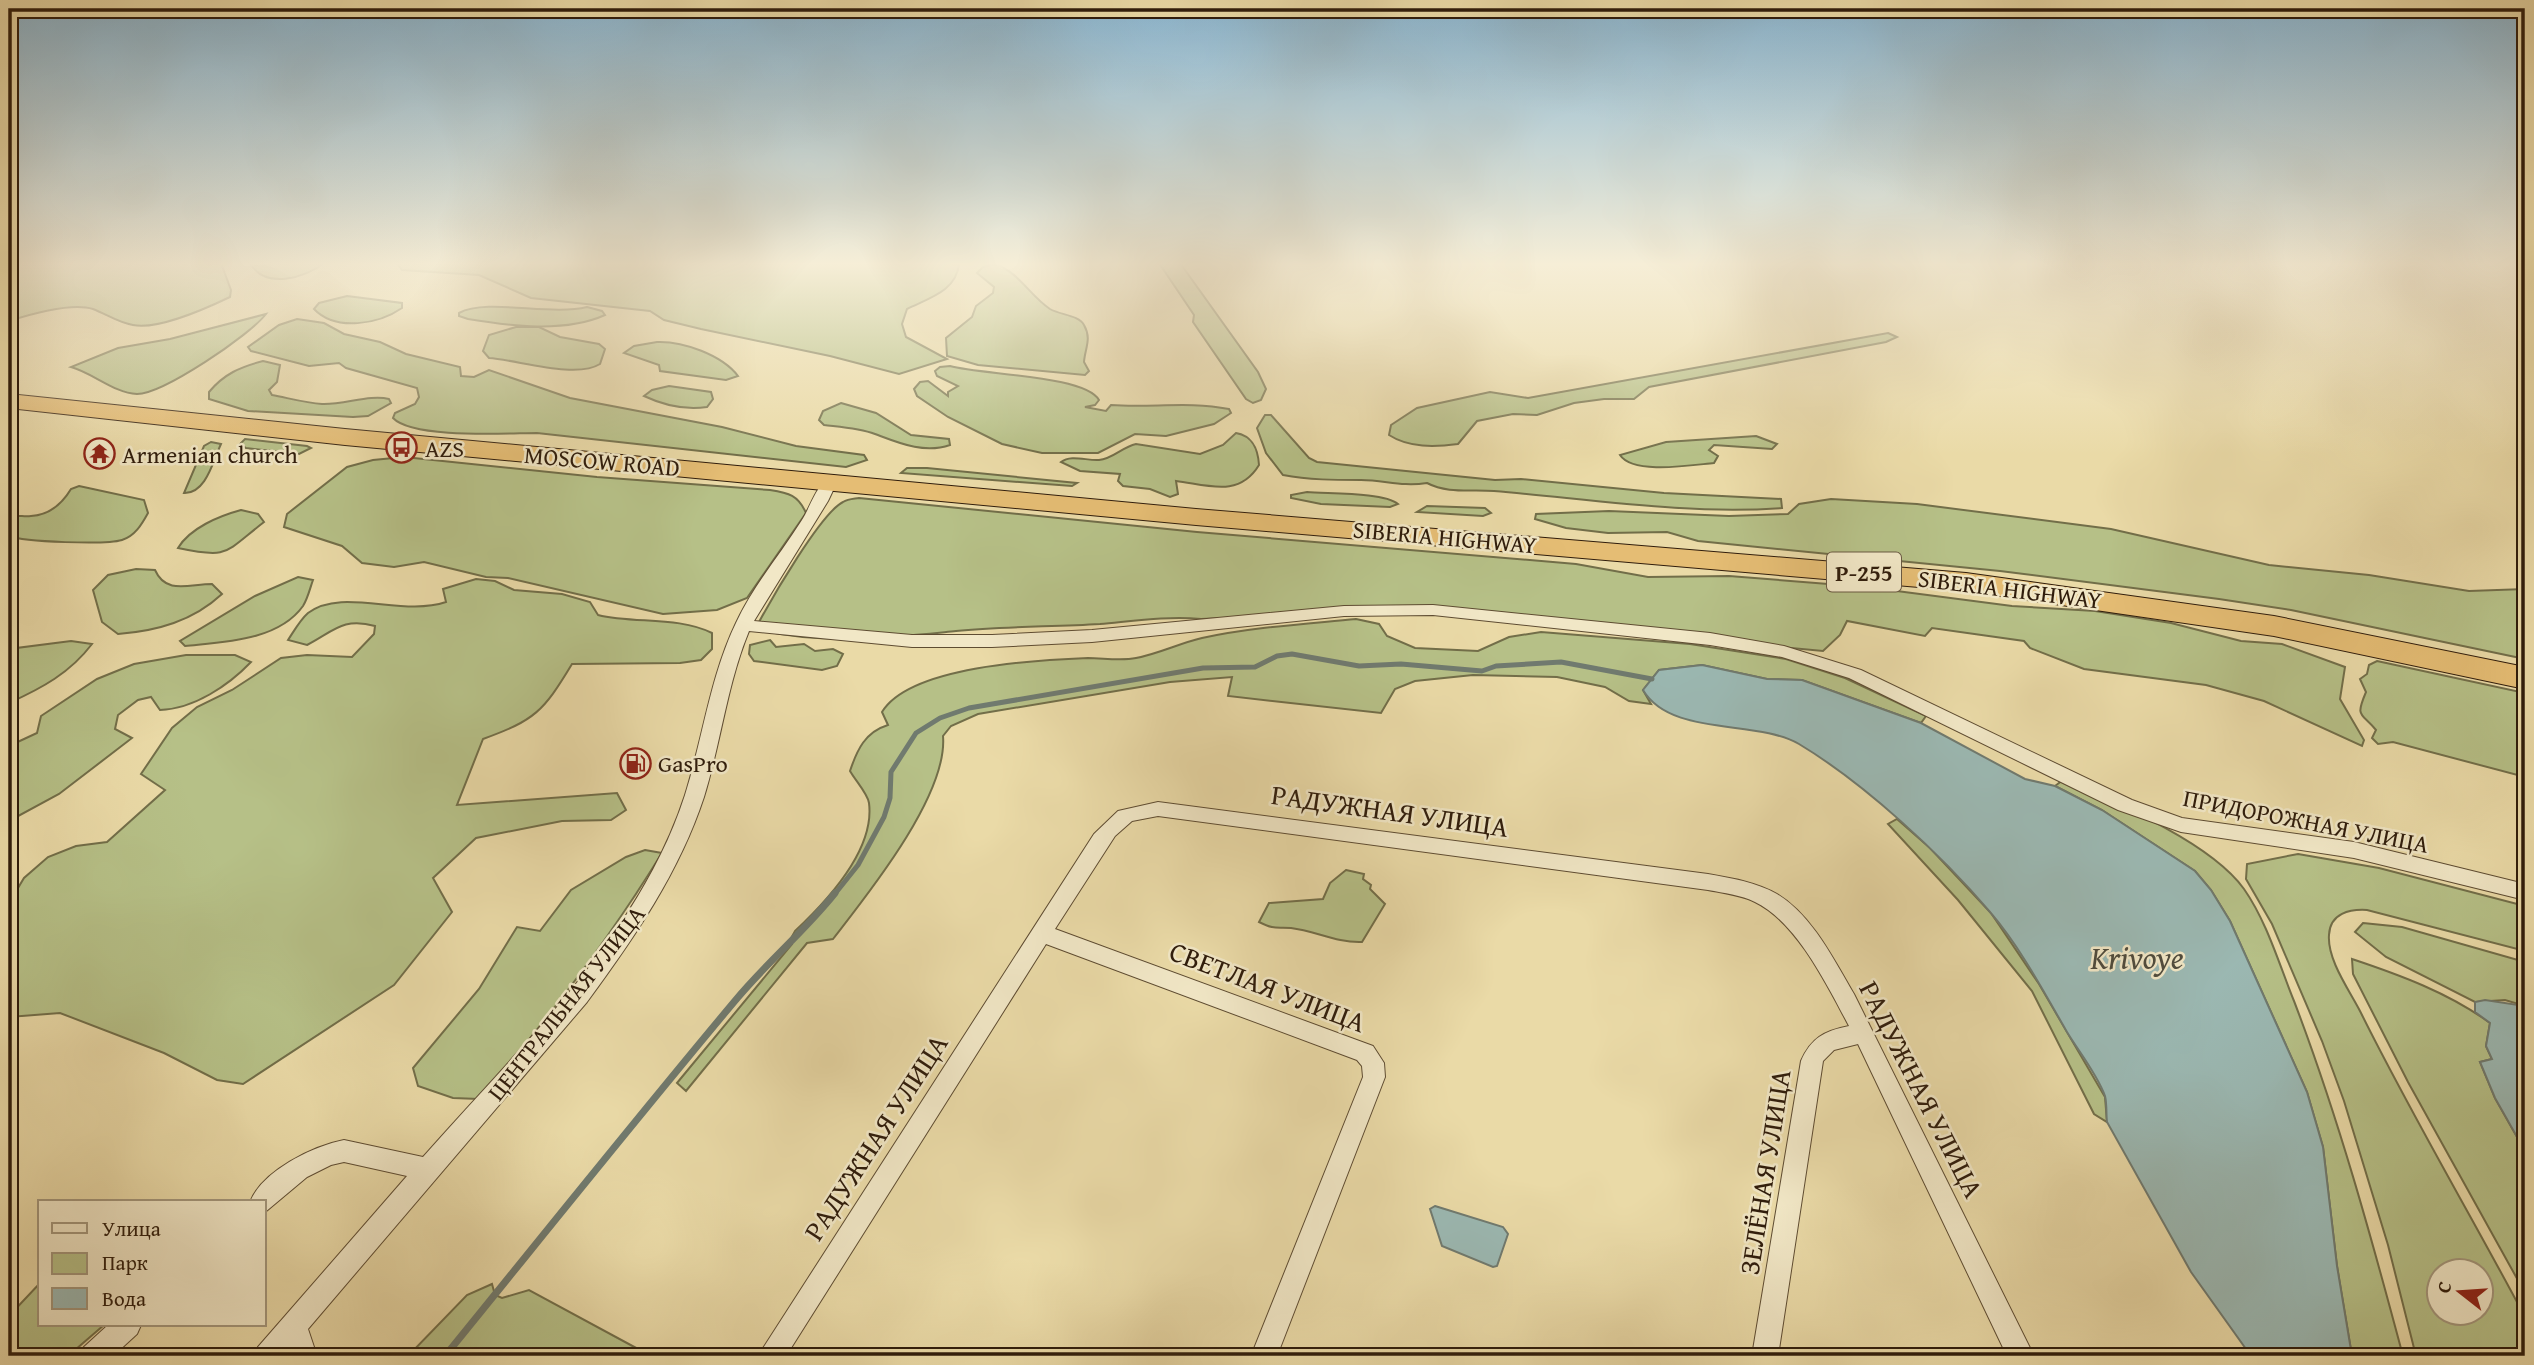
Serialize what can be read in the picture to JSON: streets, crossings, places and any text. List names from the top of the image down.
{
  "streets": {
    "highway": ["MOSCOW ROAD", "SIBERIA HIGHWAY", "Р-255"],
    "street": [
      "РАДУЖНАЯ УЛИЦА",
      "ПРИДОРОЖНАЯ УЛИЦА",
      "СВЕТЛАЯ УЛИЦА",
      "ЦЕНТРАЛЬНАЯ УЛИЦА",
      "ЗЕЛЁНАЯ УЛИЦА"
    ]
  },
  "crossings": [
    ["MOSCOW ROAD", "SIBERIA HIGHWAY"],
    ["MOSCOW ROAD", "ЦЕНТРАЛЬНАЯ УЛИЦА"],
    ["РАДУЖНАЯ УЛИЦА", "СВЕТЛАЯ УЛИЦА"],
    ["РАДУЖНАЯ УЛИЦА", "ЗЕЛЁНАЯ УЛИЦА"],
    ["ПРИДОРОЖНАЯ УЛИЦА", "ЦЕНТРАЛЬНАЯ УЛИЦА"]
  ],
  "water": ["Krivoye"],
  "places": {
    "bus stop": ["AZS"],
    "temple": ["Armenian church"],
    "fuel station": ["GasPro"]
  },
  "legend": ["Улица", "Парк", "Вода"],
  "north": "left"
}
